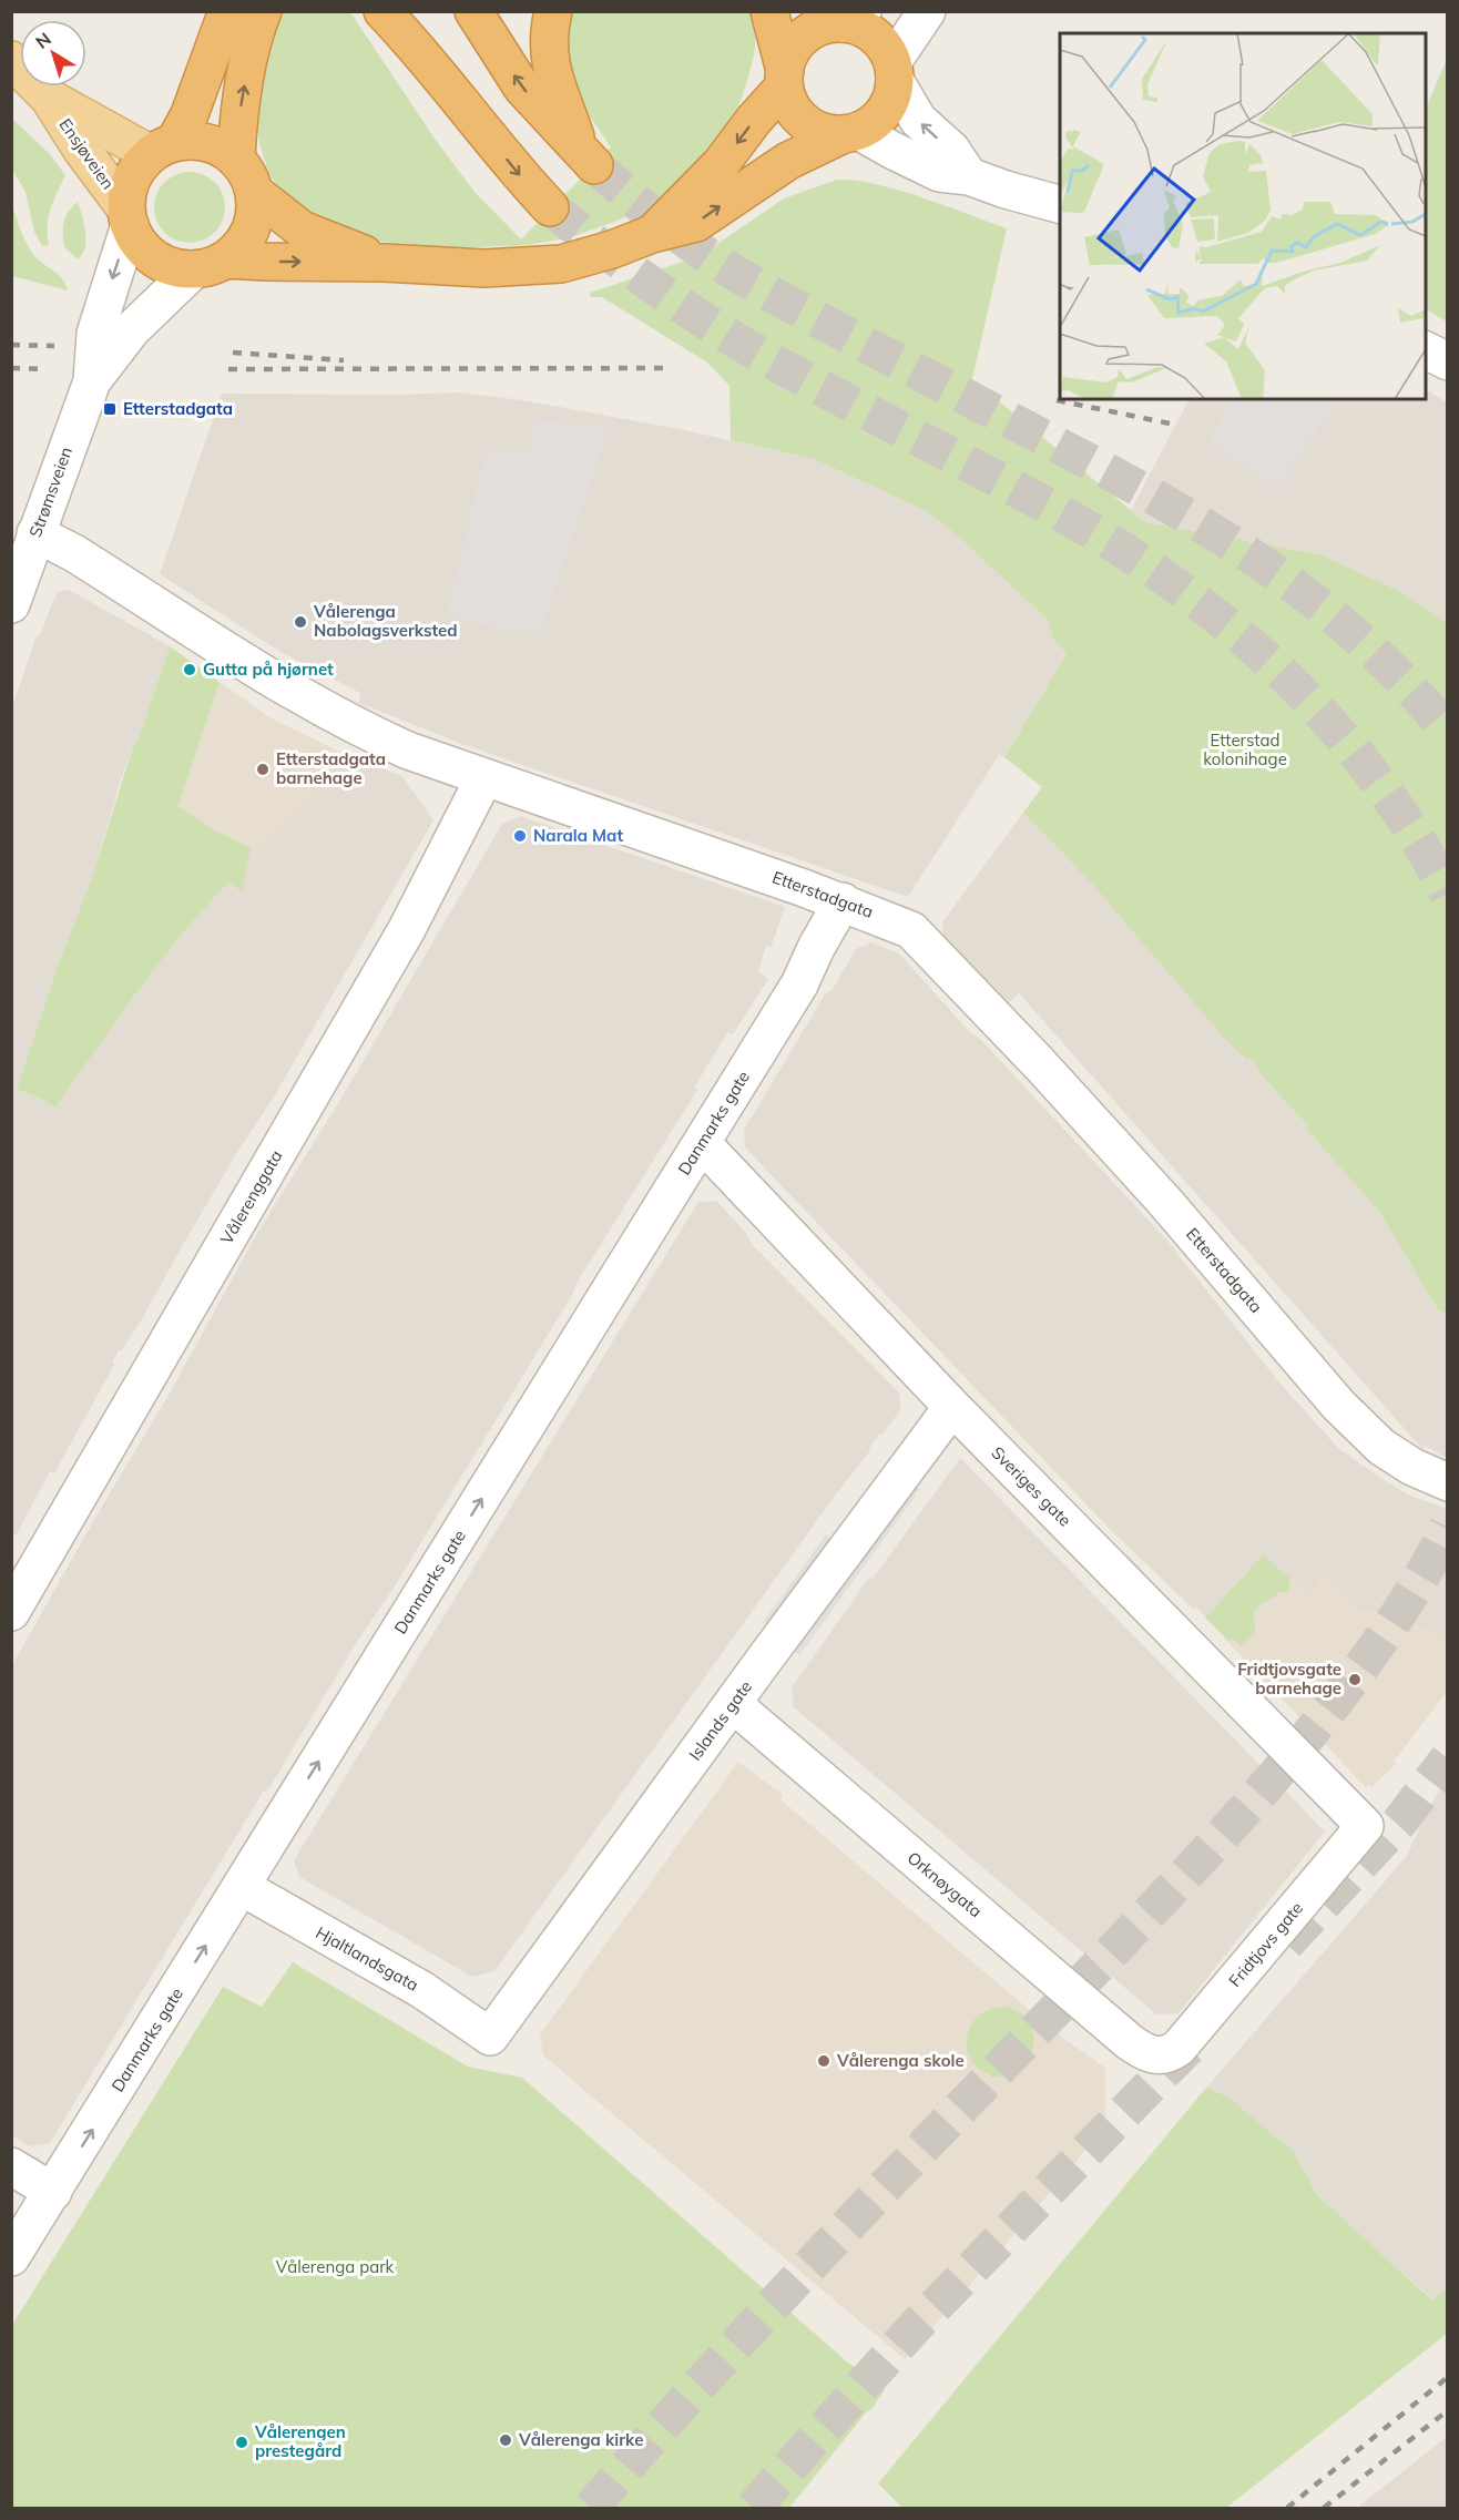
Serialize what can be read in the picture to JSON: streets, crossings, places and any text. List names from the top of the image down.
{
  "streets": {
    "highway": ["Strømsveien"],
    "main road": ["Ensjøveien"],
    "street": [
      "Etterstadgata",
      "Danmarks gate",
      "Vålerenggata",
      "Sveriges gate",
      "Islands gate",
      "Orknøygata",
      "Fridtjovs gate",
      "Hjaltlandsgata"
    ]
  },
  "crossings": [
    ["Ensjøveien", "Strømsveien"],
    ["Strømsveien", "Etterstadgata"],
    ["Etterstadgata", "Danmarks gate"],
    ["Etterstadgata", "Vålerenggata"],
    ["Danmarks gate", "Sveriges gate"],
    ["Danmarks gate", "Hjaltlandsgata"],
    ["Sveriges gate", "Islands gate"],
    ["Sveriges gate", "Fridtjovs gate"],
    ["Islands gate", "Orknøygata"],
    ["Islands gate", "Hjaltlandsgata"],
    ["Orknøygata", "Fridtjovs gate"]
  ],
  "one_way": ["Danmarks gate"],
  "parks": ["Etterstad kolonihage", "Vålerenga park"],
  "places": {
    "transit": ["Etterstadgata"],
    "other": [
      "Vålerenga Nabolagsverksted",
      "Gutta på hjørnet",
      "Etterstadgata barnehage",
      "Narala Mat",
      "Fridtjovsgate barnehage",
      "Vålerenga skole",
      "Vålerenga kirke",
      "Vålerengen prestegård"
    ]
  },
  "north": "top left"
}
